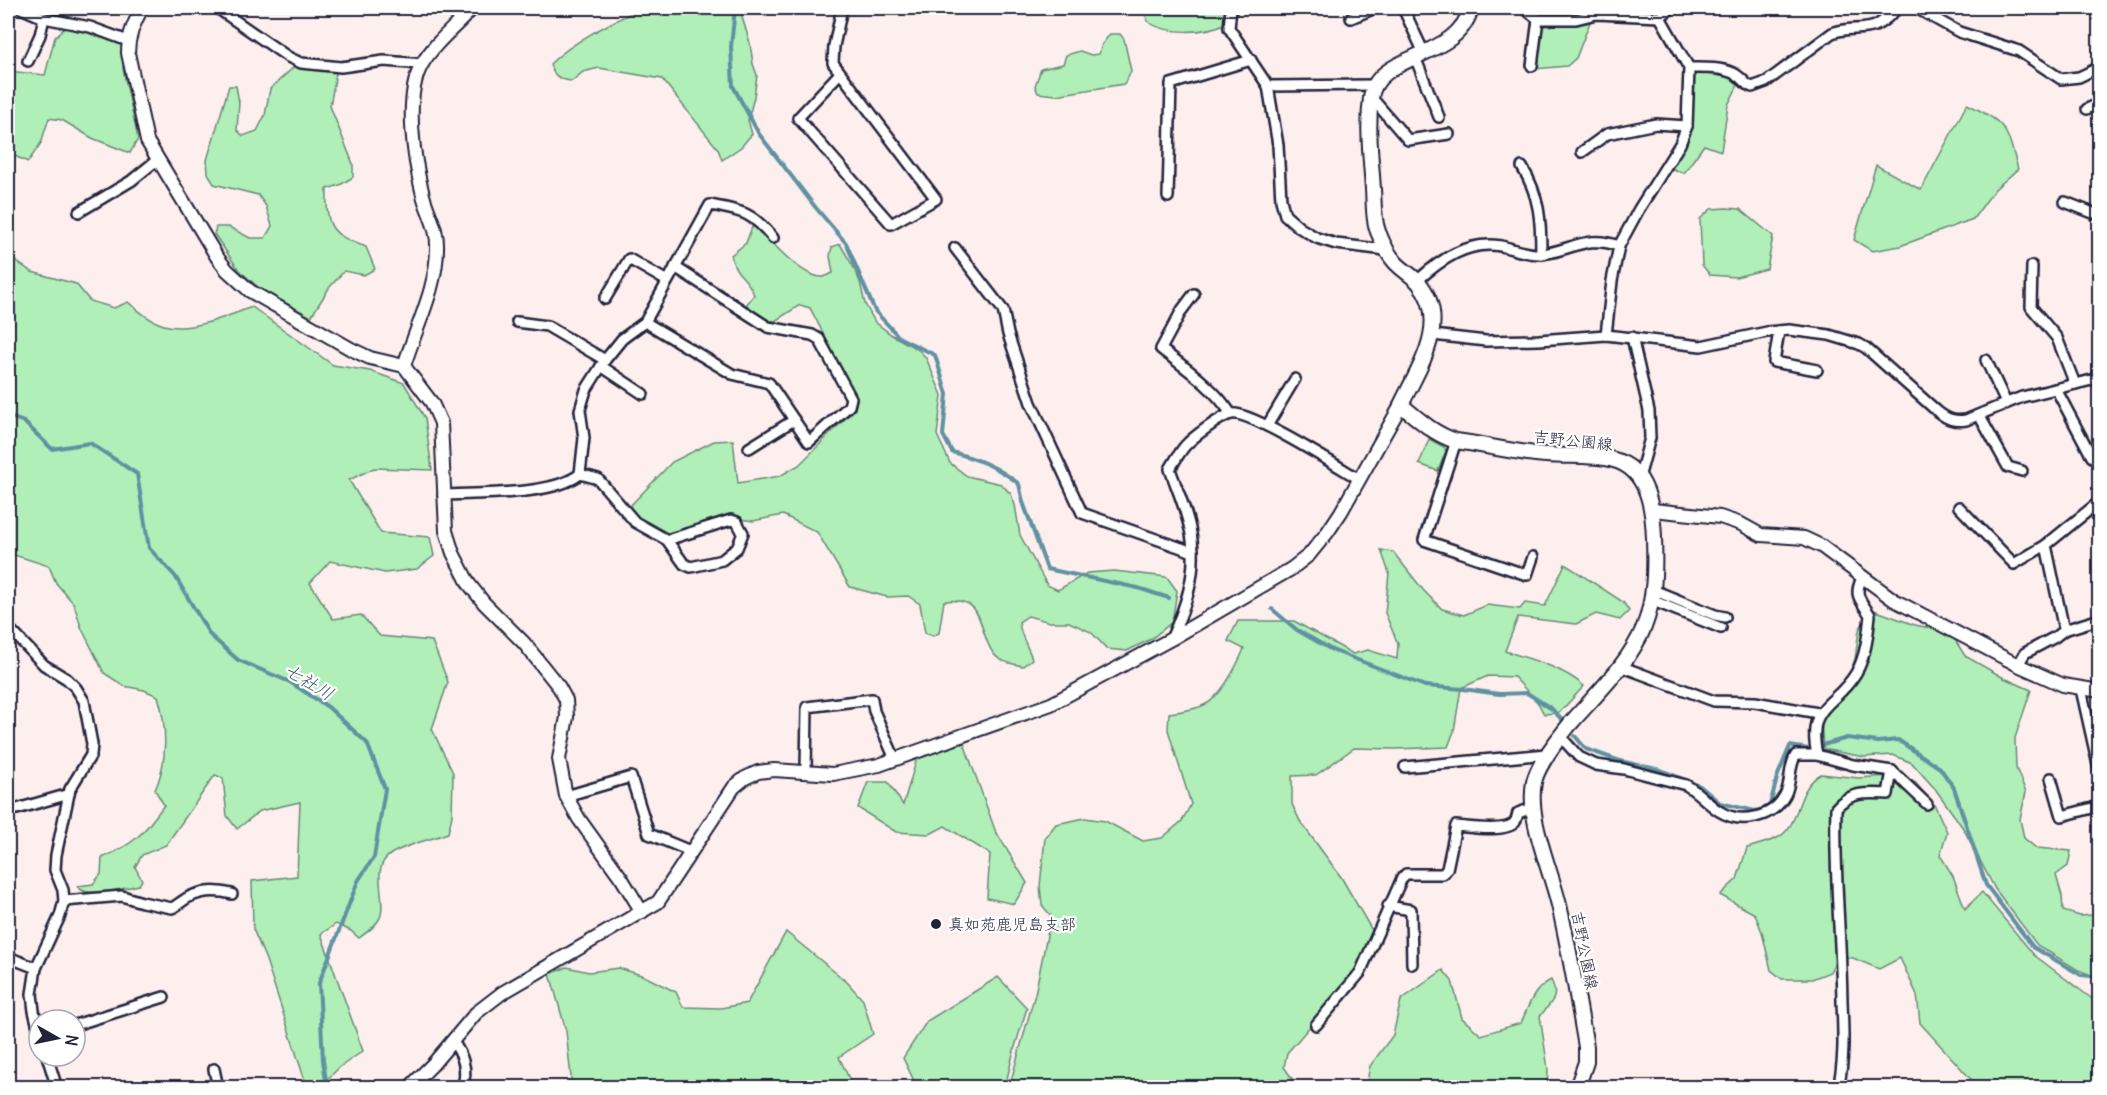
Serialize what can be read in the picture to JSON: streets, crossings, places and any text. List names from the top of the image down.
{
  "streets": {
    "main road": ["吉野公園線"]
  },
  "water": ["七社川"],
  "places": ["真如苑鹿児島支部"],
  "north": "right"
}
